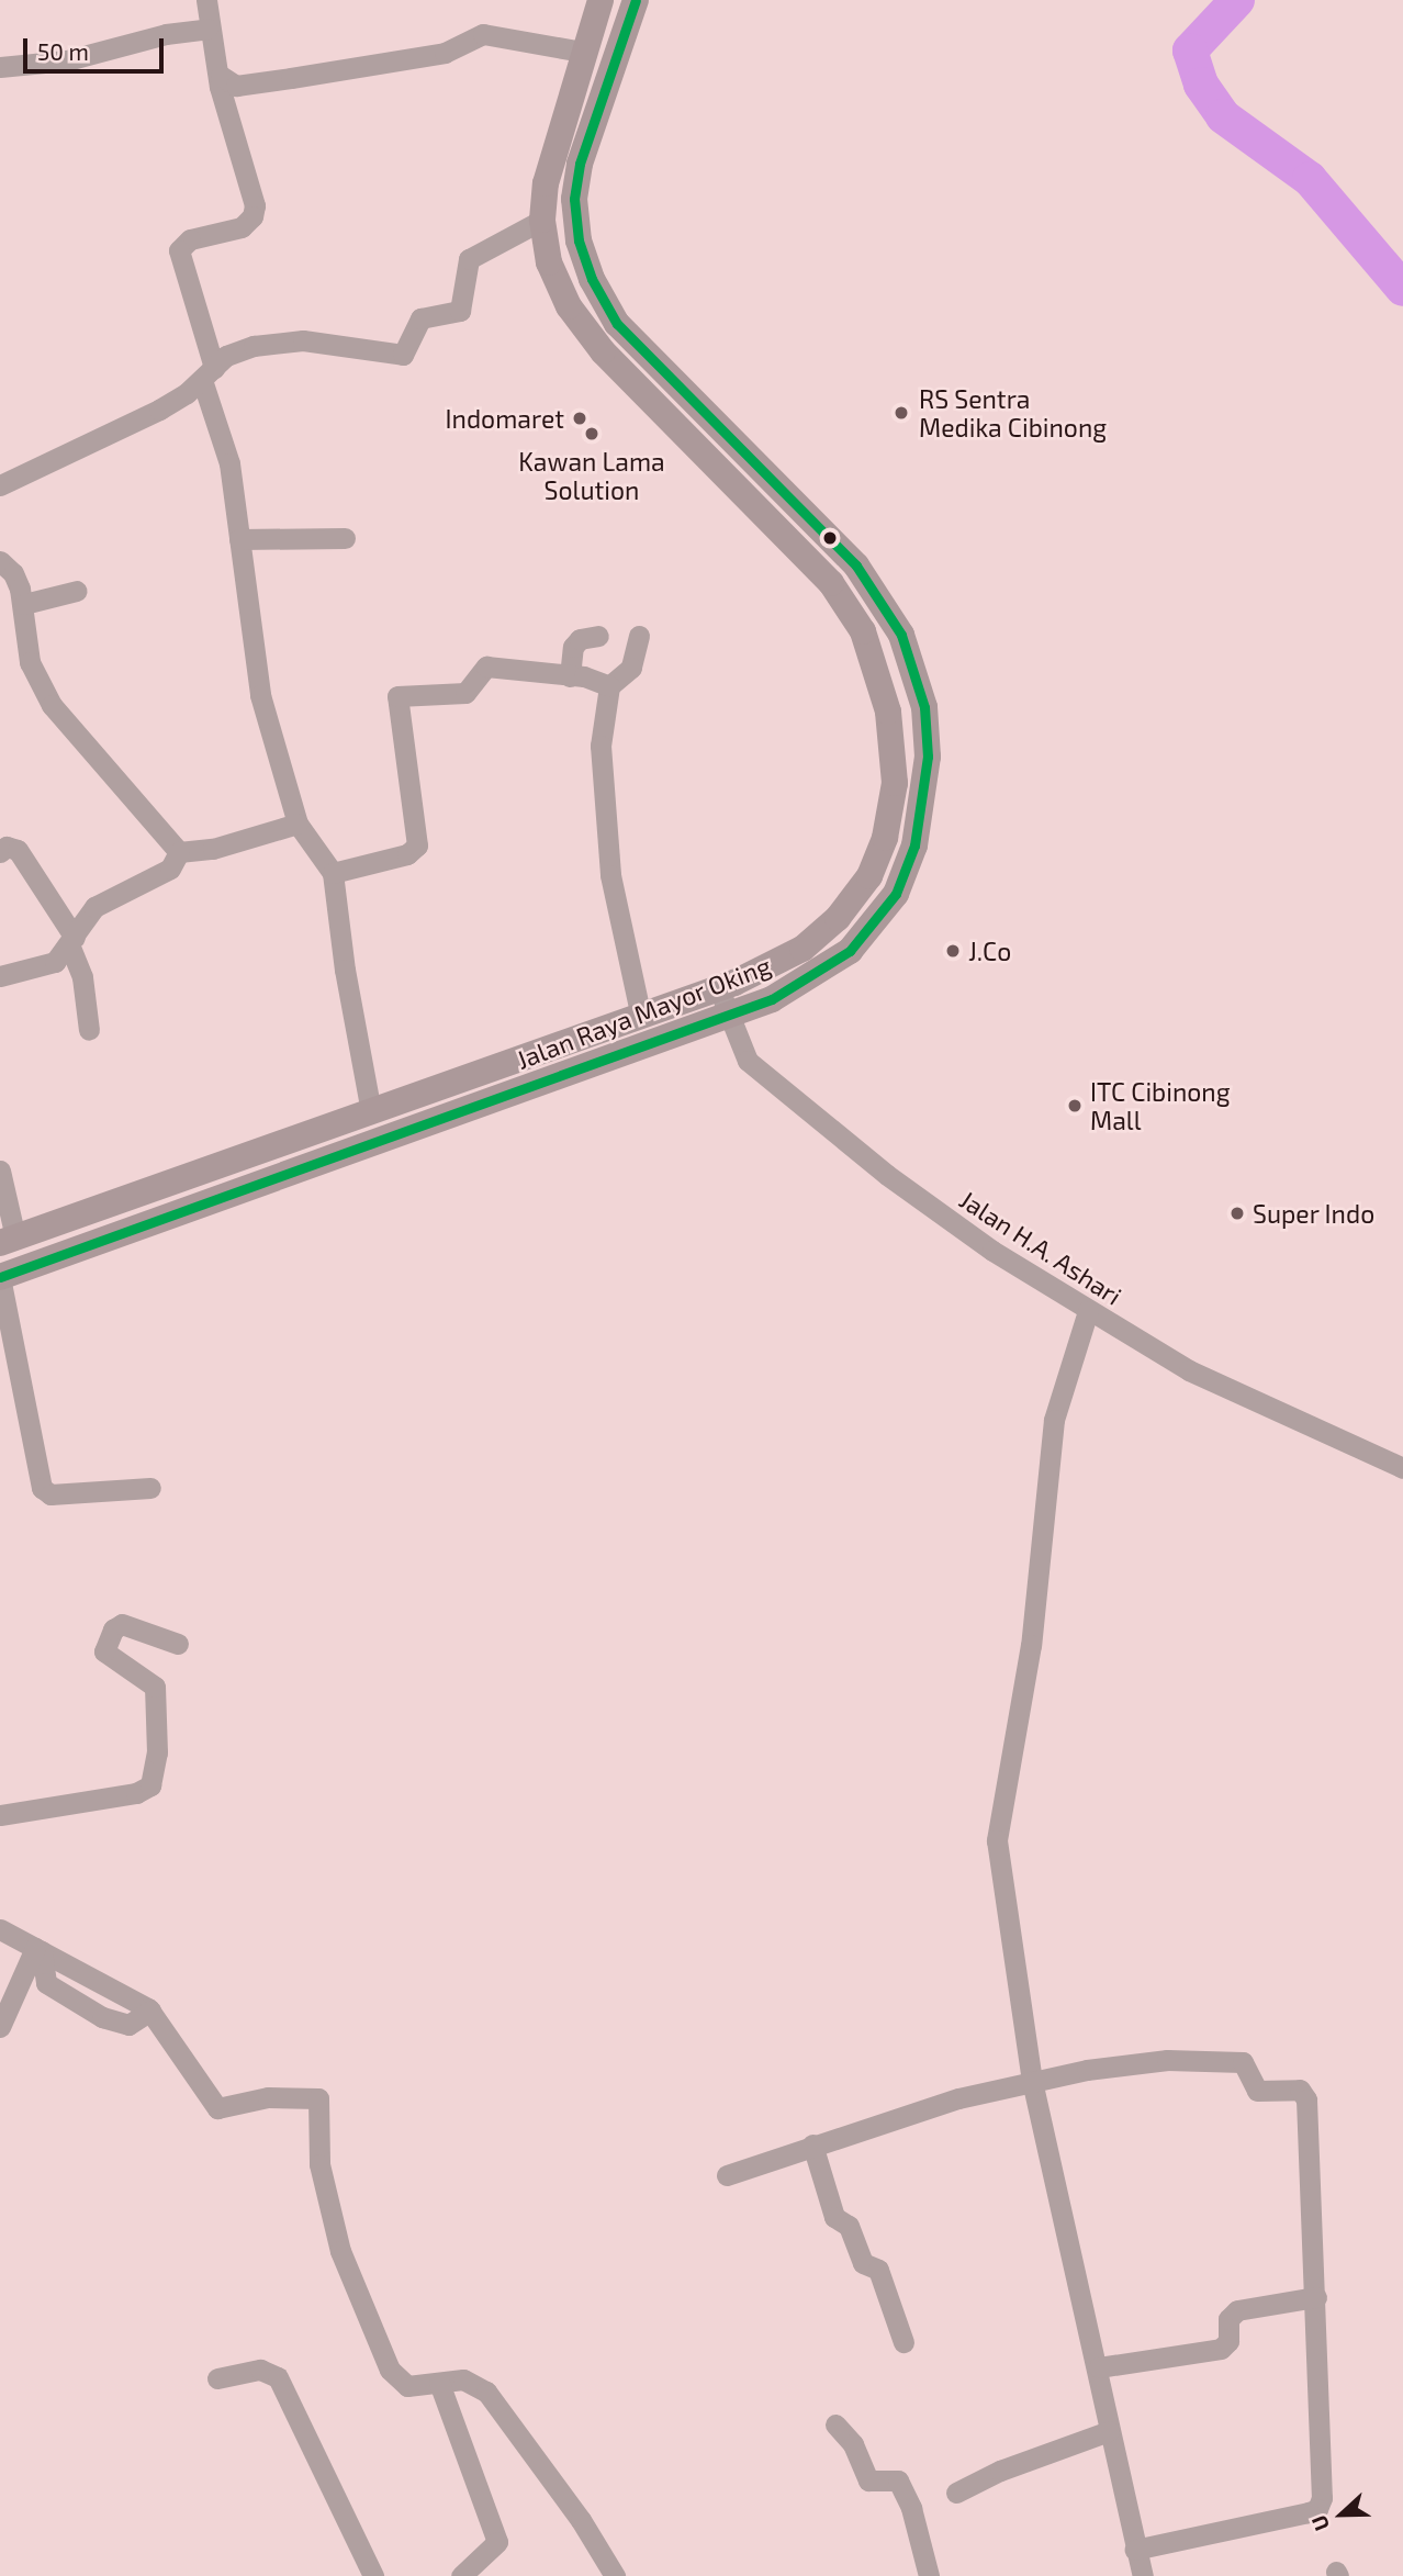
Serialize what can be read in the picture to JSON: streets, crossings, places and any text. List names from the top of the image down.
{
  "streets": {
    "main road": ["Jalan Raya Mayor Oking"],
    "street": ["Jalan H.A. Ashari"]
  },
  "crossings": [
    ["Jalan Raya Mayor Oking", "Jalan H.A. Ashari"]
  ],
  "places": [
    "RS Sentra Medika Cibinong",
    "Indomaret",
    "Kawan Lama Solution",
    "J.Co",
    "ITC Cibinong Mall",
    "Super Indo"
  ],
  "scale_bar": "50 m",
  "north": "left"
}
